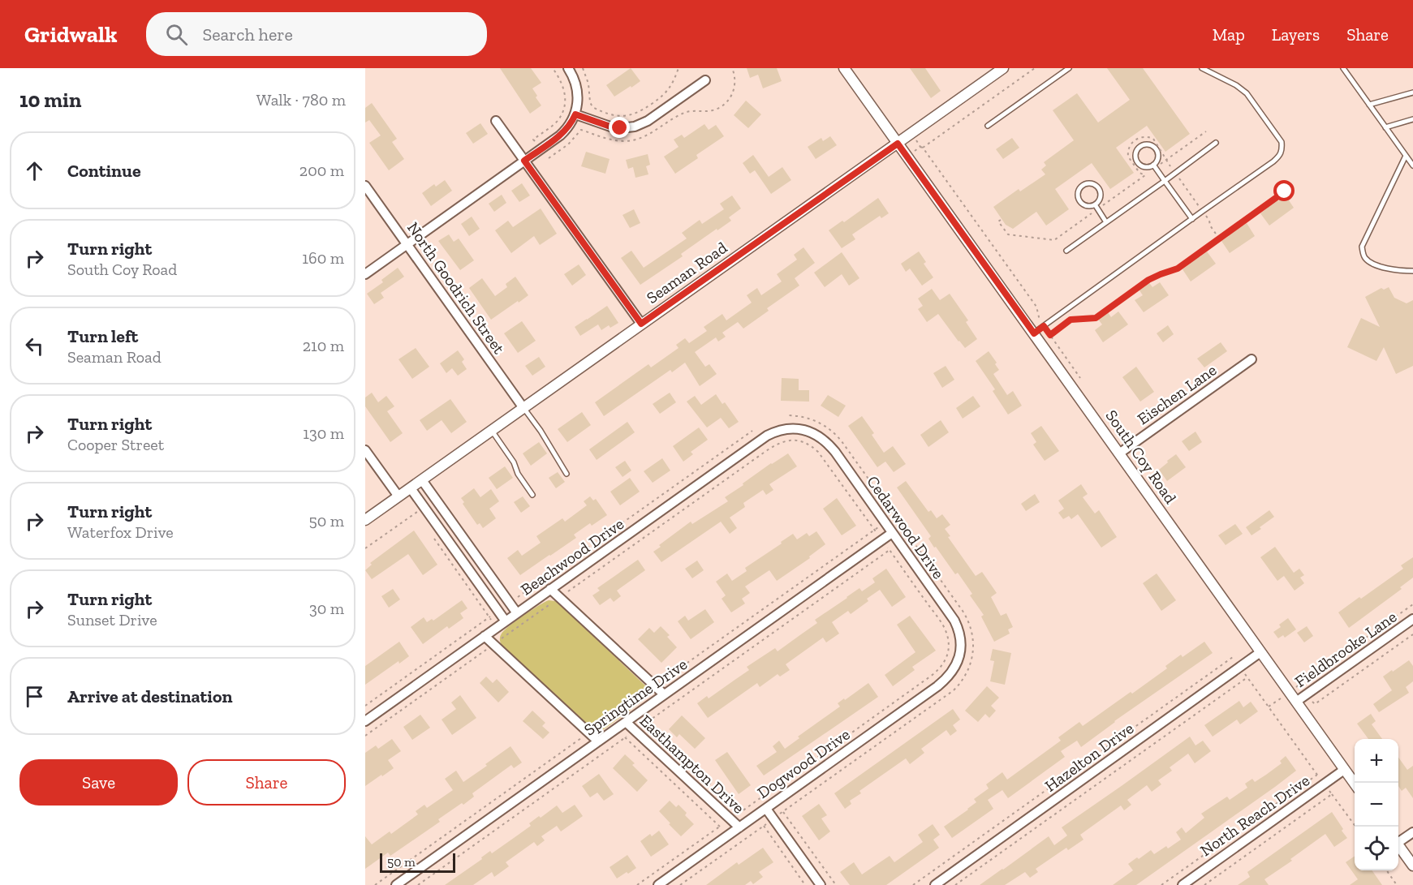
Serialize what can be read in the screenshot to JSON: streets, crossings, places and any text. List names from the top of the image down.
{
  "streets": {
    "street": [
      "Seaman Road",
      "North Goodrich Street",
      "Eischen Lane",
      "South Coy Road",
      "Cedarwood Drive",
      "Beachwood Drive",
      "Fieldbrooke Lane",
      "Springtime Drive",
      "Hazelton Drive",
      "Dogwood Drive",
      "Easthampton Drive",
      "North Reach Drive"
    ]
  },
  "crossings": [
    ["Seaman Road", "North Goodrich Street"],
    ["Seaman Road", "South Coy Road"],
    ["Eischen Lane", "South Coy Road"],
    ["South Coy Road", "Fieldbrooke Lane"],
    ["South Coy Road", "Hazelton Drive"],
    ["South Coy Road", "North Reach Drive"],
    ["Cedarwood Drive", "Beachwood Drive"],
    ["Cedarwood Drive", "Springtime Drive"],
    ["Cedarwood Drive", "Dogwood Drive"],
    ["Beachwood Drive", "Easthampton Drive"],
    ["Springtime Drive", "Easthampton Drive"],
    ["Dogwood Drive", "Easthampton Drive"]
  ],
  "scale_bar": "50 m",
  "page": {
    "header": "Gridwalk",
    "search": "Search here",
    "nav": ["Map", "Layers", "Share"],
    "heading": ["10 min", "Walk · 780 m"],
    "list": [
      ["Continue", "200 m"],
      ["Turn right", "South Coy Road", "160 m"],
      ["Turn left", "Seaman Road", "210 m"],
      ["Turn right", "Cooper Street", "130 m"],
      ["Turn right", "Waterfox Drive", "50 m"],
      ["Turn right", "Sunset Drive", "30 m"],
      "Arrive at destination"
    ],
    "map_buttons": ["+", "−"],
    "buttons": ["Save", "Share"],
    "scale": "50 m"
  }
}
